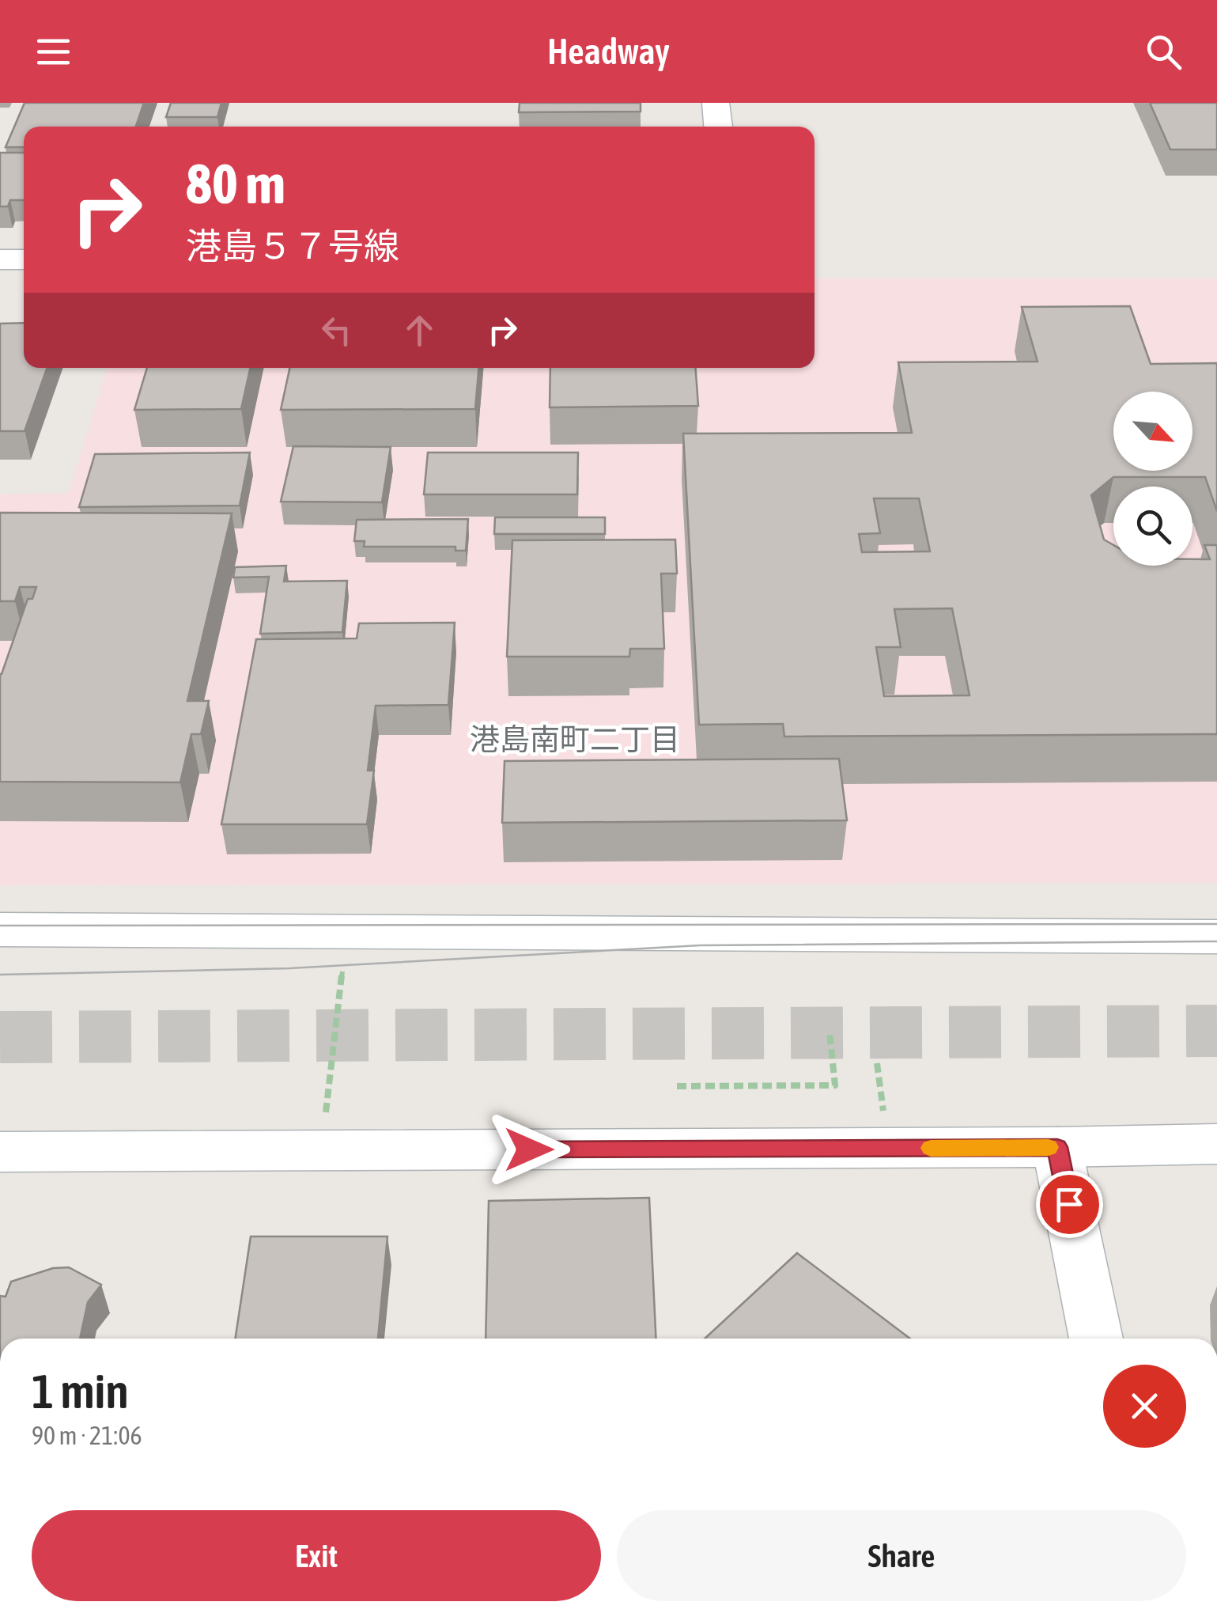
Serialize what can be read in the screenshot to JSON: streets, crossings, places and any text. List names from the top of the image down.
{
  "districts": ["港島南町二丁目"],
  "north": "bottom right",
  "page": {
    "header": "Headway",
    "turn": ["80 m", "港島５７号線"],
    "heading": ["1 min", "90 m · 21:06"],
    "buttons": ["Exit", "Share"]
  }
}
